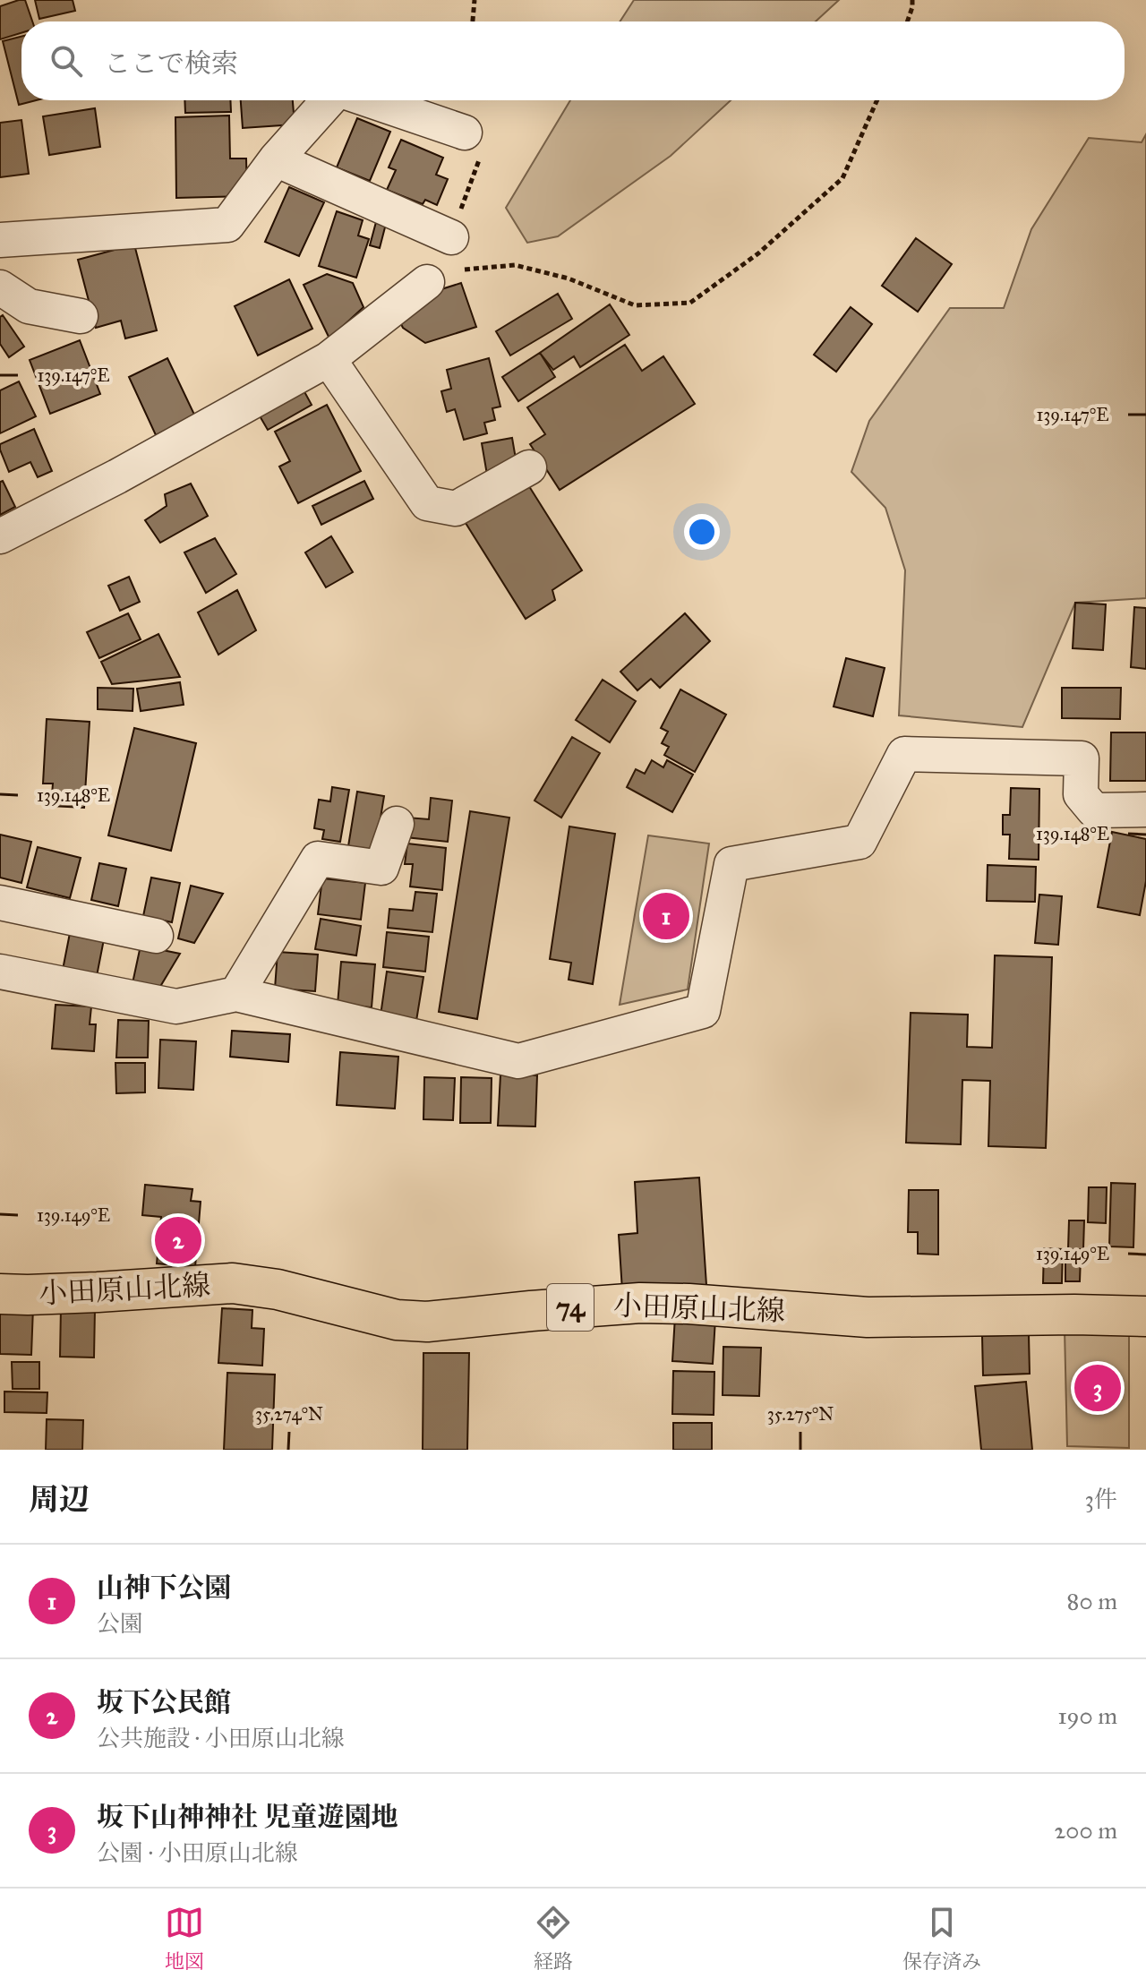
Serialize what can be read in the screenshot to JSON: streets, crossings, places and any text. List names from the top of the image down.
{
  "streets": {
    "main road": ["小田原山北線", "74"]
  },
  "page": {
    "search": "ここで検索",
    "pins": ["1", "2", "3"],
    "heading": ["周辺", "3件"],
    "list": [
      {
        "mark": "1",
        "name": "山神下公園",
        "note": "公園",
        "value": "80 m"
      },
      {
        "mark": "2",
        "name": "坂下公民館",
        "note": "公共施設 · 小田原山北線",
        "value": "190 m"
      },
      {
        "mark": "3",
        "name": "坂下山神神社 児童遊園地",
        "note": "公園 · 小田原山北線",
        "value": "200 m"
      }
    ],
    "nav": ["地図", "経路", "保存済み"]
  },
  "coordinates": [
    "139.147°E",
    "139.148°E",
    "139.149°E",
    "35.274°N",
    "35.275°N"
  ]
}
